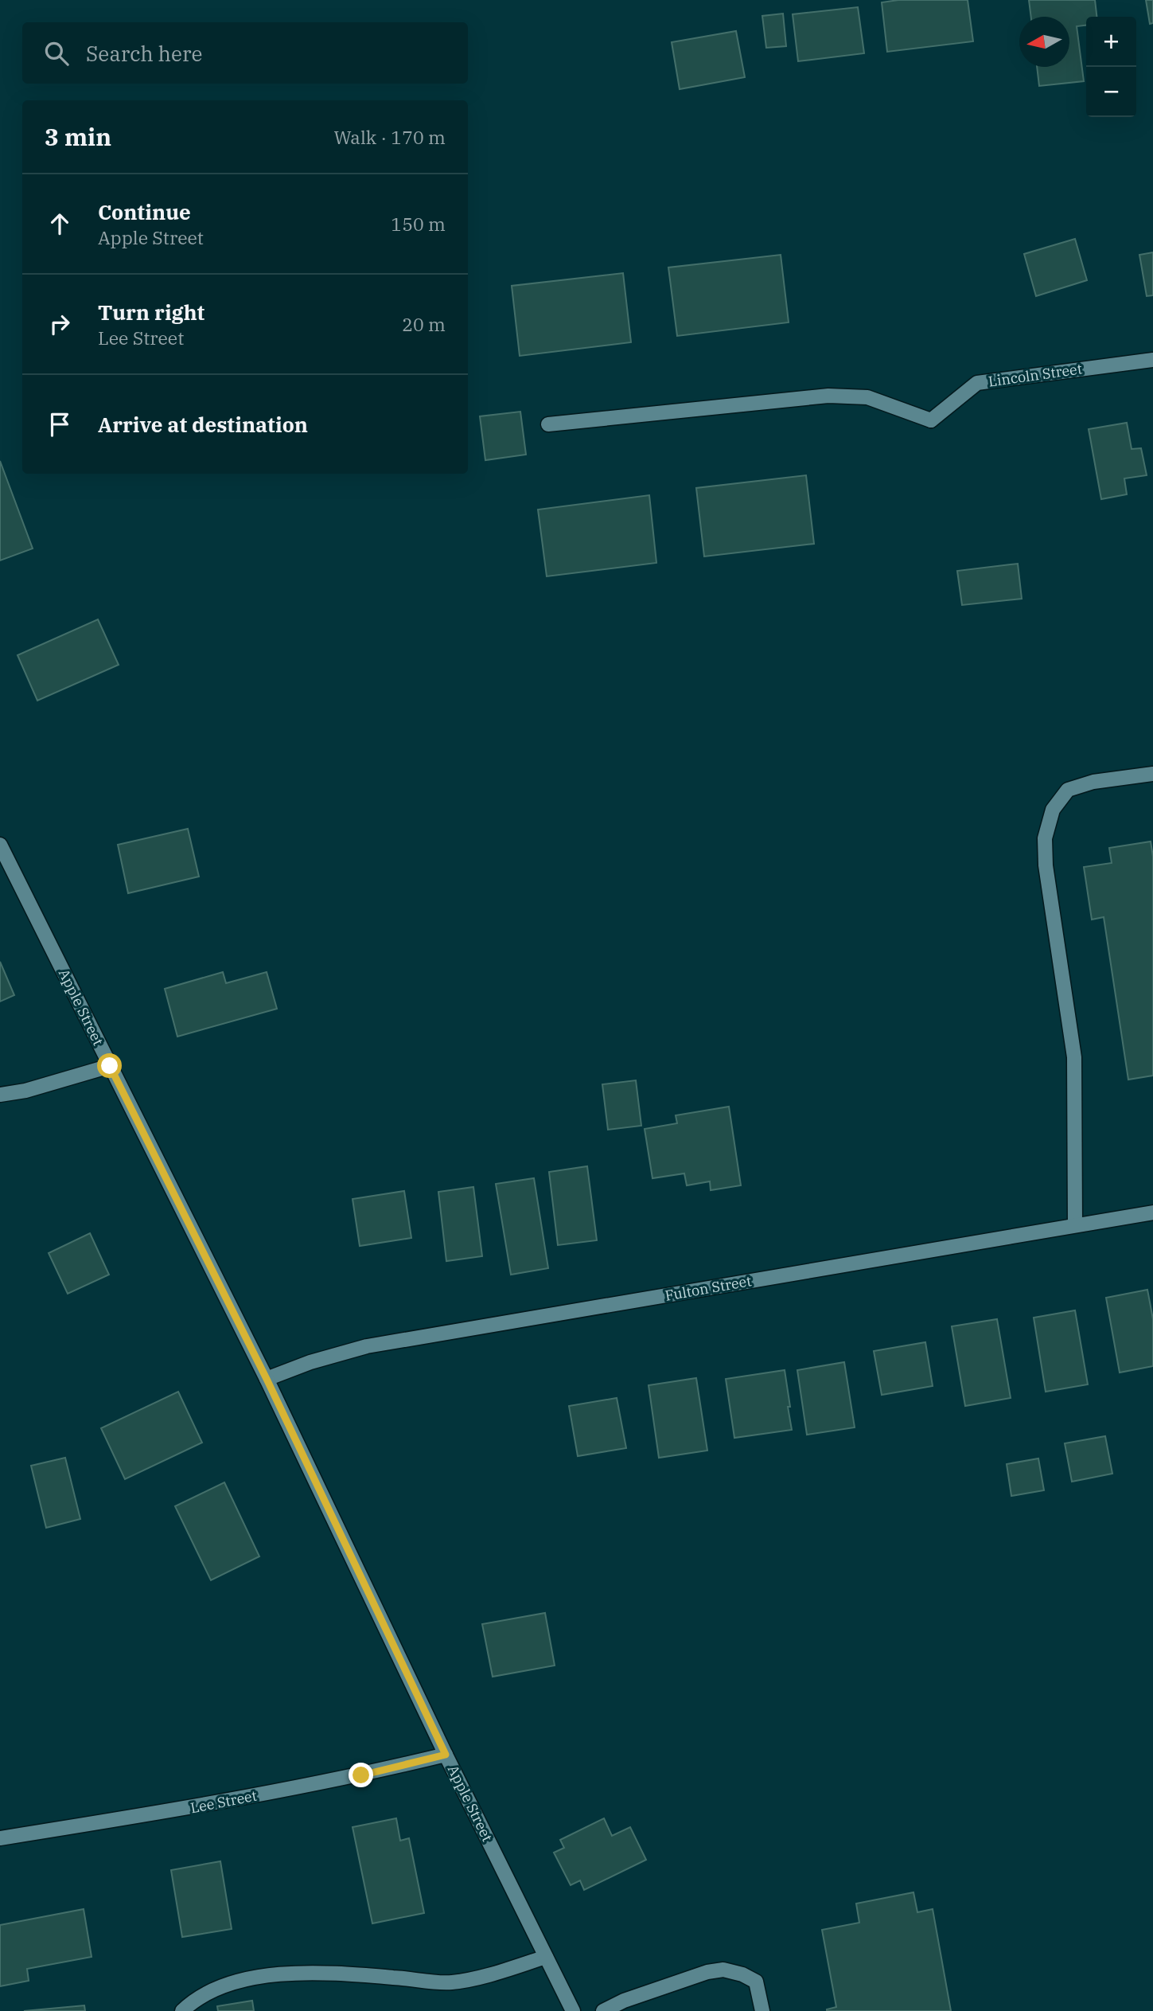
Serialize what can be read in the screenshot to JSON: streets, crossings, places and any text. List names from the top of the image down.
{
  "streets": {
    "street": [
      "Lincoln Street",
      "Apple Street",
      "Fulton Street",
      "Lee Street"
    ]
  },
  "crossings": [
    ["Apple Street", "Fulton Street"],
    ["Apple Street", "Lee Street"]
  ],
  "north": "left",
  "page": {
    "map_buttons": ["+", "−"],
    "search": "Search here",
    "heading": ["3 min", "Walk · 170 m"],
    "list": [
      ["Continue", "Apple Street", "150 m"],
      ["Turn right", "Lee Street", "20 m"],
      "Arrive at destination"
    ]
  }
}
